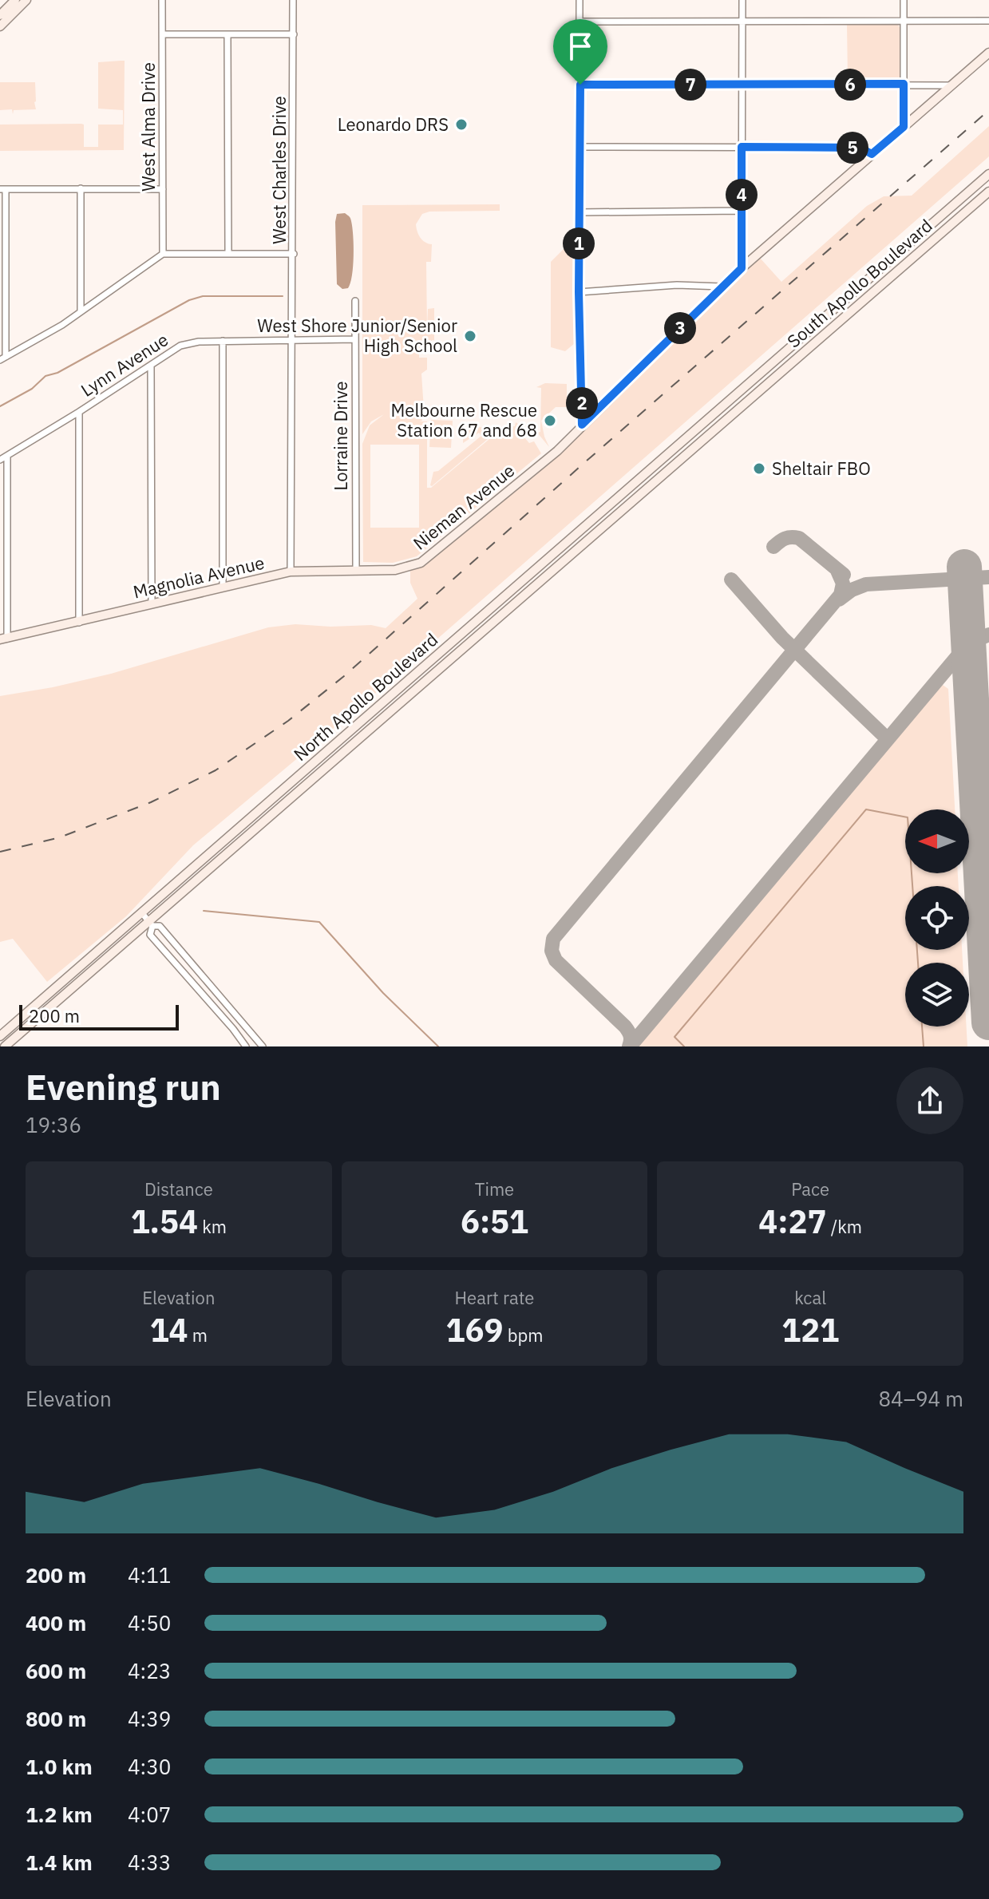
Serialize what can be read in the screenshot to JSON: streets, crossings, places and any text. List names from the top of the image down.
{
  "streets": {
    "street": [
      "West Alma Drive",
      "West Charles Drive",
      "South Apollo Boulevard",
      "Lynn Avenue",
      "Lorraine Drive",
      "Nieman Avenue",
      "Magnolia Avenue",
      "North Apollo Boulevard"
    ]
  },
  "crossings": [
    ["West Charles Drive", "Lynn Avenue"],
    ["West Charles Drive", "Magnolia Avenue"],
    ["South Apollo Boulevard", "North Apollo Boulevard"],
    ["Lynn Avenue", "Lorraine Drive"],
    ["Lorraine Drive", "Magnolia Avenue"],
    ["Nieman Avenue", "Magnolia Avenue"]
  ],
  "places": [
    "Leonardo DRS",
    "West Shore Junior/Senior High School",
    "Melbourne Rescue Station 67 and 68",
    "Sheltair FBO"
  ],
  "scale_bar": "200 m",
  "north": "left",
  "page": {
    "pins": [
      "6",
      "7",
      "5",
      "4",
      "1",
      "3",
      "2"
    ],
    "scale": "200 m",
    "heading": ["Evening run", "19:36"],
    "stats": [
      ["Distance", "1.54 km"],
      ["Time", "6:51"],
      ["Pace", "4:27 /km"],
      ["Elevation", "14 m"],
      ["Heart rate", "169 bpm"],
      ["kcal", "121"]
    ],
    "chart": ["Elevation", "84–94 m"],
    "list": [
      {
        "name": "200 m",
        "note": "4:11"
      },
      {
        "name": "400 m",
        "note": "4:50"
      },
      {
        "name": "600 m",
        "note": "4:23"
      },
      {
        "name": "800 m",
        "note": "4:39"
      },
      {
        "name": "1.0 km",
        "note": "4:30"
      },
      {
        "name": "1.2 km",
        "note": "4:07"
      },
      {
        "name": "1.4 km",
        "note": "4:33"
      }
    ]
  }
}
